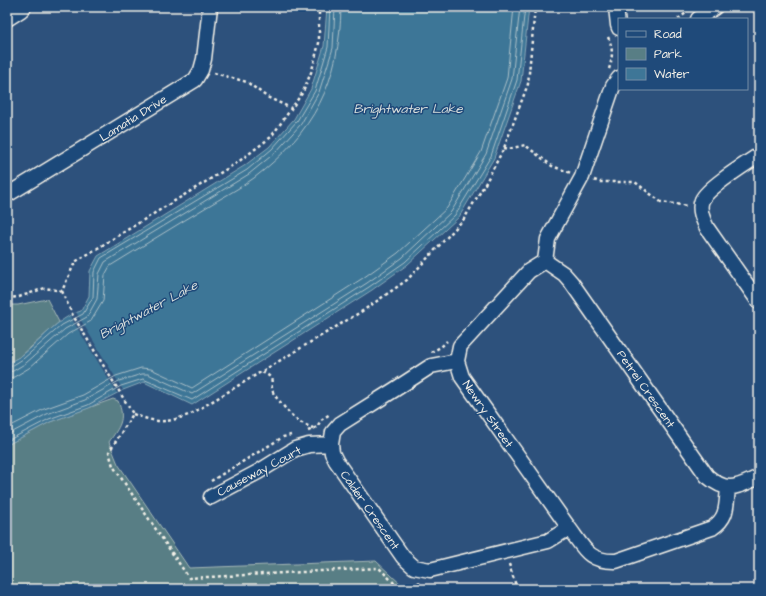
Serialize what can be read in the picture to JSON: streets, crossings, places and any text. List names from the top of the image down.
{
  "streets": {
    "street": [
      "Lamatia Drive",
      "Petrel Crescent",
      "Newry Street",
      "Causeway Court",
      "Calder Crescent"
    ]
  },
  "crossings": [
    ["Petrel Crescent", "Newry Street"],
    ["Newry Street", "Calder Crescent"],
    ["Causeway Court", "Calder Crescent"]
  ],
  "water": ["Brightwater Lake"],
  "legend": ["Road", "Park", "Water"]
}
